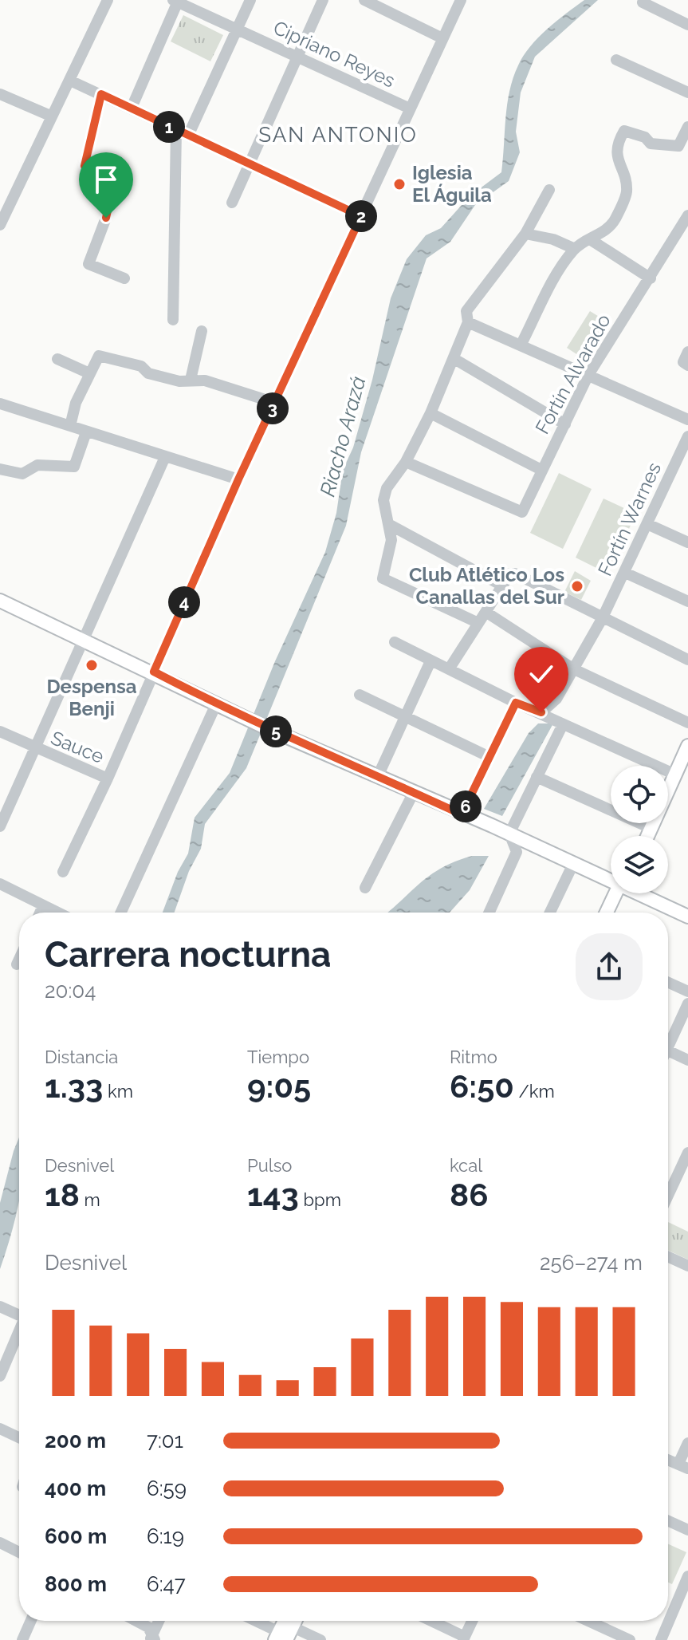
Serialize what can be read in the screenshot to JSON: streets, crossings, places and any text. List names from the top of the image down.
{
  "streets": {
    "street": [
      "Cipriano Reyes",
      "Fortín Alvarado",
      "Fortín Warnes",
      "Sauce"
    ]
  },
  "districts": ["SAN ANTONIO"],
  "water": ["Riacho Arazá"],
  "places": ["Iglesia El Águila", "Club Atlético Los Canallas del Sur", "Despensa Benji"],
  "page": {
    "pins": [
      "1",
      "2",
      "3",
      "4",
      "5",
      "6"
    ],
    "heading": ["Carrera nocturna", "20:04"],
    "stats": [
      ["Distancia", "1.33 km"],
      ["Tiempo", "9:05"],
      ["Ritmo", "6:50 /km"],
      ["Desnivel", "18 m"],
      ["Pulso", "143 bpm"],
      ["kcal", "86"]
    ],
    "chart": ["Desnivel", "256–274 m"],
    "list": [
      {
        "name": "200 m",
        "note": "7:01"
      },
      {
        "name": "400 m",
        "note": "6:59"
      },
      {
        "name": "600 m",
        "note": "6:19"
      },
      {
        "name": "800 m",
        "note": "6:47"
      }
    ]
  }
}
